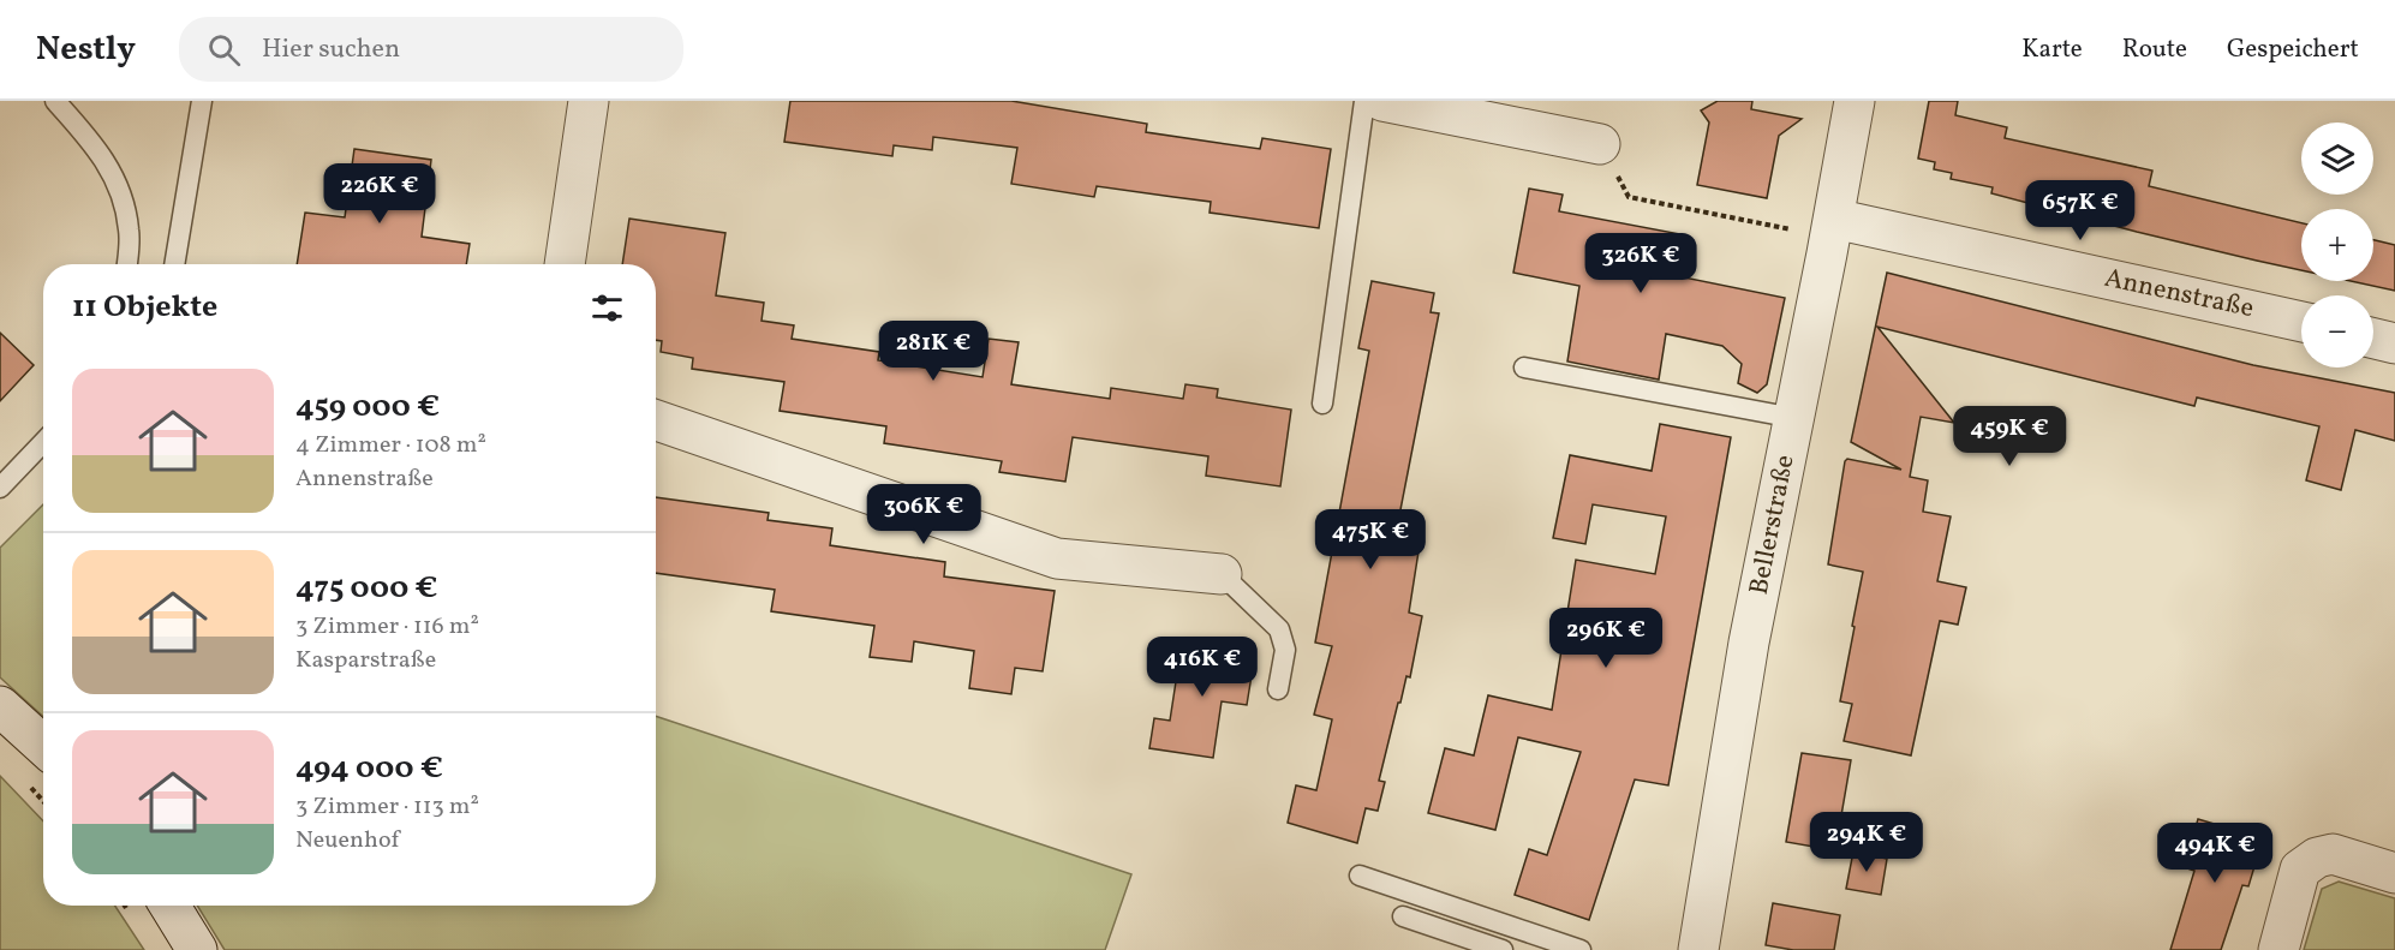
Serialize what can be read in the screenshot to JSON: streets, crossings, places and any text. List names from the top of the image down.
{
  "streets": {
    "street": ["Annenstraße", "Bellerstraße"]
  },
  "crossings": [
    ["Annenstraße", "Bellerstraße"]
  ],
  "page": {
    "header": "Nestly",
    "search": "Hier suchen",
    "nav": ["Karte", "Route", "Gespeichert"],
    "map_buttons": ["+", "−"],
    "price": [
      "226K €",
      "657K €",
      "326K €",
      "281K €",
      "459K €",
      "306K €",
      "475K €",
      "296K €",
      "416K €",
      "294K €",
      "494K €"
    ],
    "heading": "11 Objekte",
    "list": [
      {
        "name": "459 000 €",
        "note": "4 Zimmer · 108 m² · Annenstraße"
      },
      {
        "name": "475 000 €",
        "note": "3 Zimmer · 116 m² · Kasparstraße"
      },
      {
        "name": "494 000 €",
        "note": "3 Zimmer · 113 m² · Neuenhof"
      }
    ]
  }
}
